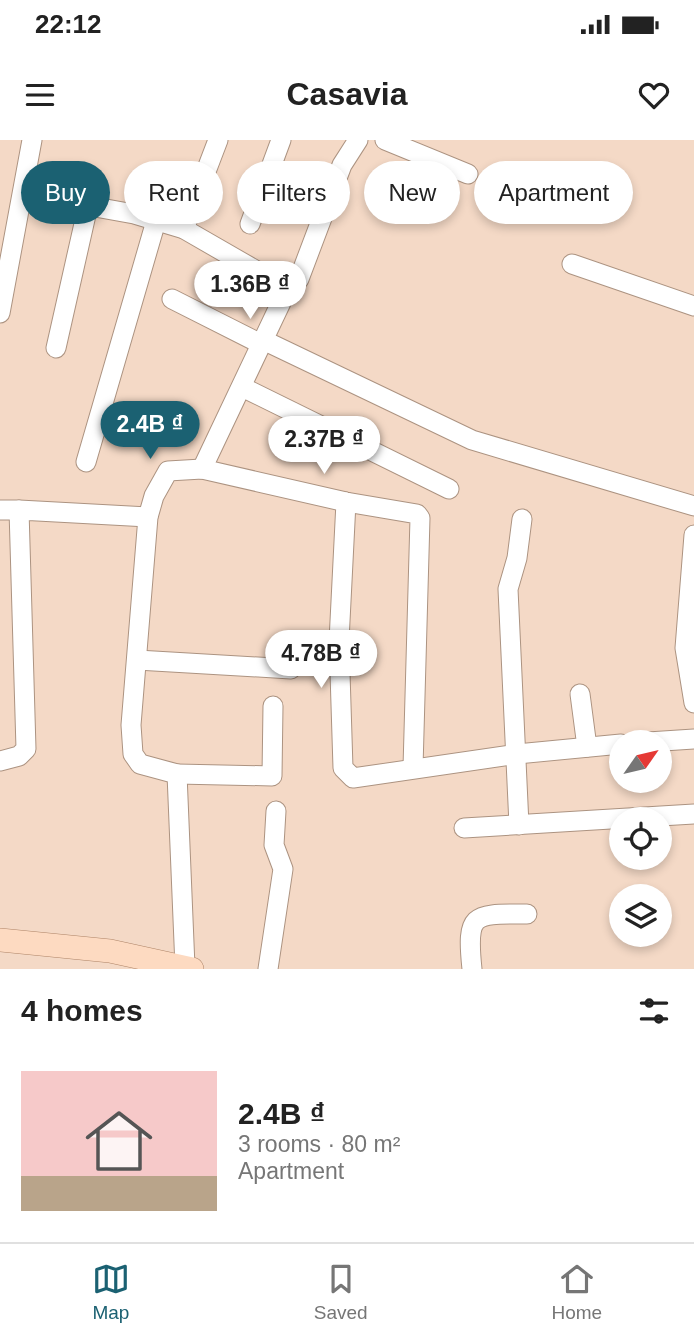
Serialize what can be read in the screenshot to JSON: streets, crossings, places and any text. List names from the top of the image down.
{
  "north": "top right",
  "page": {
    "status": "22:12",
    "header": "Casavia",
    "chip": [
      "Buy",
      "Rent",
      "Filters",
      "New",
      "Apartment"
    ],
    "price": [
      "1.36B ₫",
      "2.4B ₫",
      "2.37B ₫",
      "4.78B ₫"
    ],
    "heading": "4 homes",
    "list": [
      {
        "name": "2.4B ₫",
        "note": "3 rooms · 80 m² · Apartment"
      }
    ],
    "tabs": ["Map", "Saved", "Home"]
  }
}
